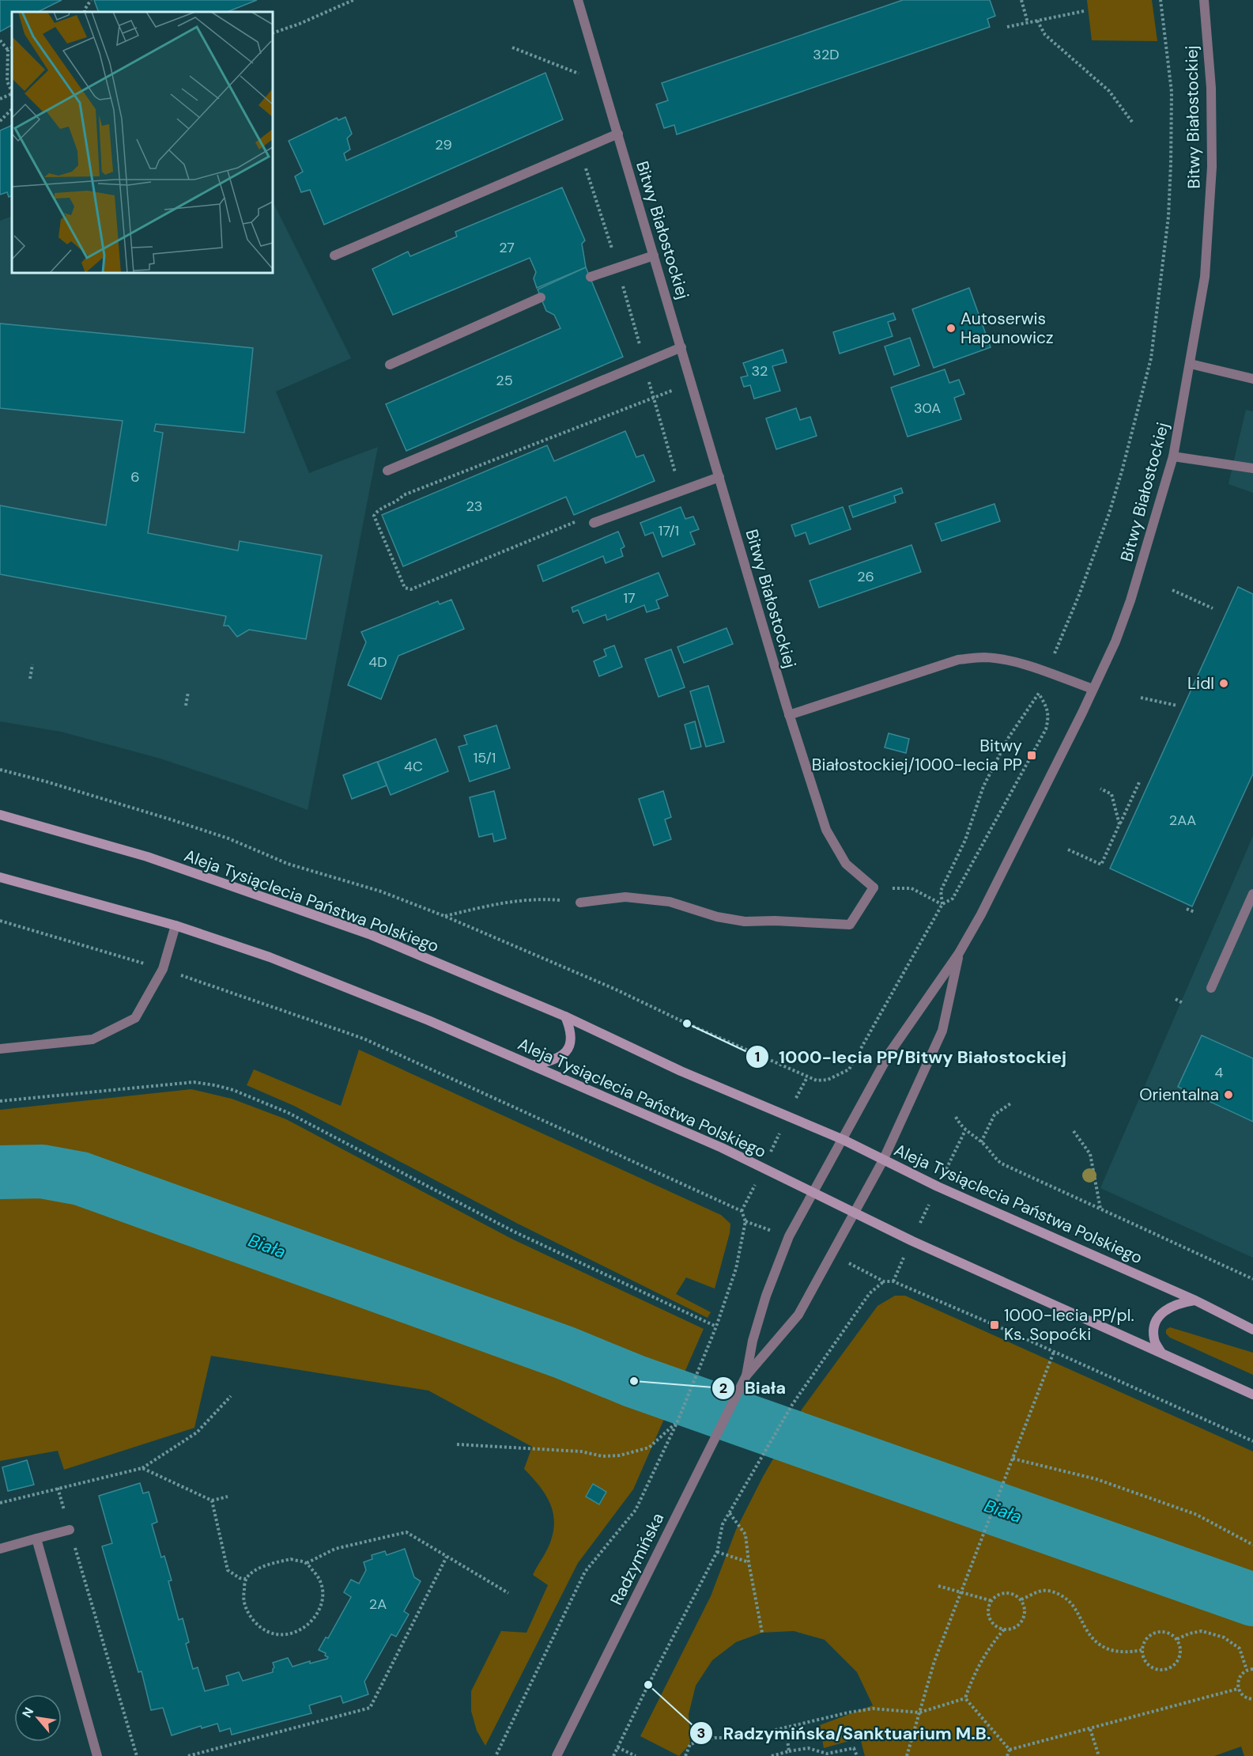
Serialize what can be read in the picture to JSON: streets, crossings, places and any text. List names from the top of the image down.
{
  "streets": {
    "main road": ["Aleja Tysiąclecia Państwa Polskiego"],
    "street": ["Bitwy Białostockiej", "Radzymińska"]
  },
  "crossings": [
    ["Bitwy Białostockiej", "Aleja Tysiąclecia Państwa Polskiego"],
    ["Bitwy Białostockiej", "Radzymińska"],
    ["Aleja Tysiąclecia Państwa Polskiego", "Radzymińska"]
  ],
  "water": ["Biała"],
  "places": {
    "other": [
      "Autoserwis Hapunowicz",
      "Lidl",
      "1000-lecia PP/Bitwy Białostockiej",
      "Orientalna",
      "Biała",
      "Radzymińska/Sanktuarium M.B."
    ],
    "transit": ["Bitwy Białostockiej/1000-lecia PP", "1000-lecia PP/pl. Ks. Sopoćki"]
  },
  "house_numbers": [
    "32D",
    "29",
    "27",
    "32",
    "25",
    "30A",
    "6",
    "23",
    "17/1",
    "26",
    "17",
    "4D",
    "15/1",
    "4C",
    "2AA",
    "4",
    "2A"
  ],
  "north": "top left"
}
